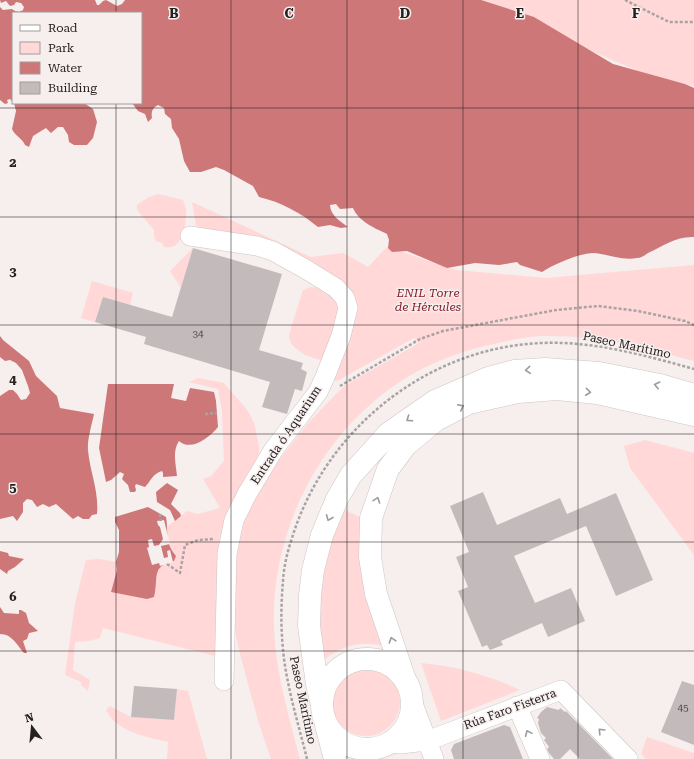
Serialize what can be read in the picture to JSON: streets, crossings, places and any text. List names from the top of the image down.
{
  "streets": {
    "street": ["Entrada ó Aquarium", "Rúa Faro Fisterra"],
    "path": ["Paseo Marítimo"]
  },
  "one_way": ["Rúa Faro Fisterra"],
  "parks": ["ENIL Torre de Hércules"],
  "house_numbers": ["34", "45"],
  "legend": [
    "Road",
    "Park",
    "Water",
    "Building"
  ],
  "north": "top",
  "grid": {
    "columns": [
      "B",
      "C",
      "D",
      "E",
      "F"
    ],
    "rows": [
      "2",
      "3",
      "4",
      "5",
      "6"
    ]
  }
}
